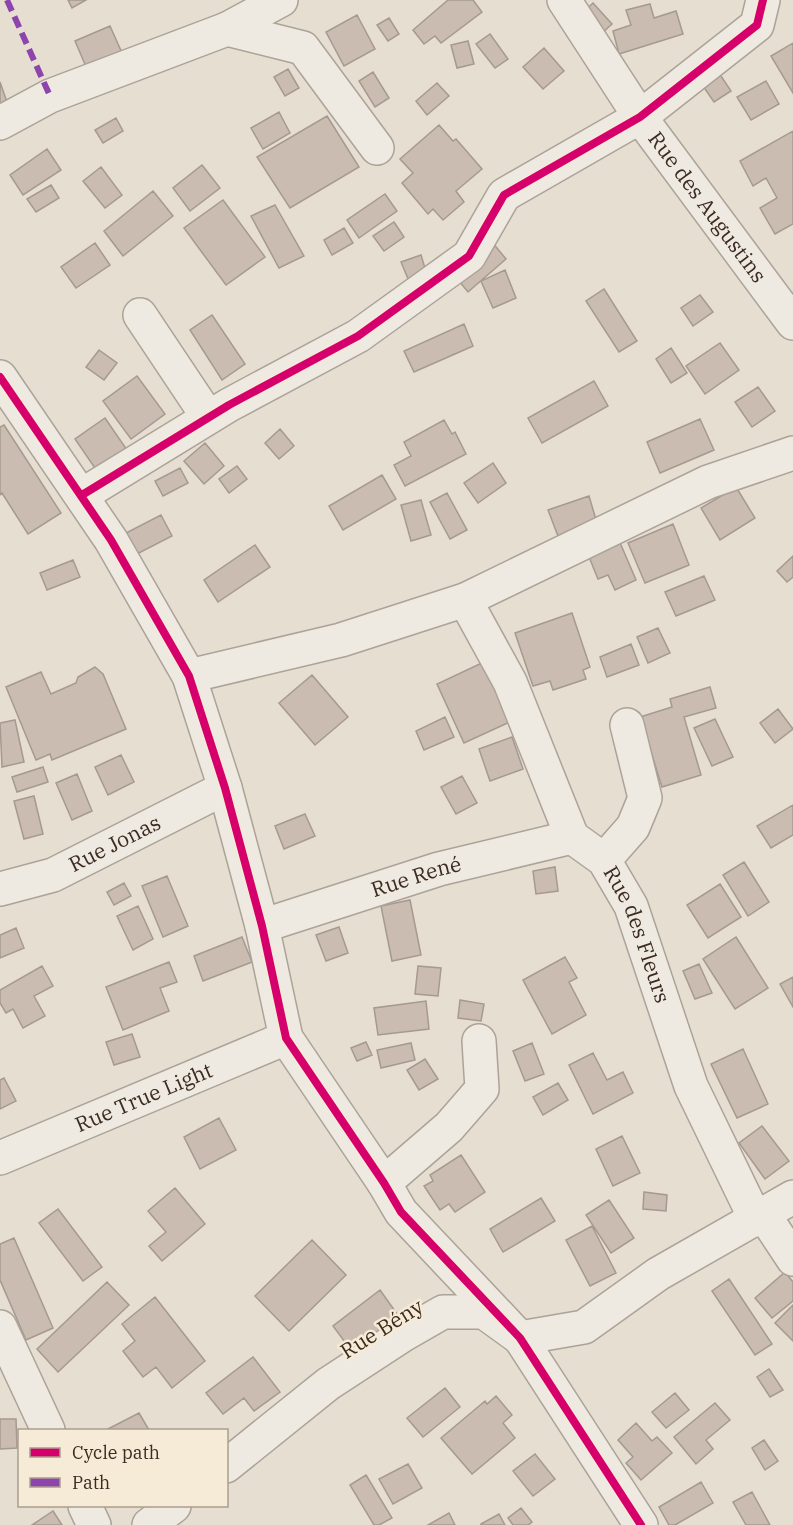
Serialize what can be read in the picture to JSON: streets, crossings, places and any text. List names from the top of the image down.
{
  "streets": {
    "street": [
      "Rue des Augustins",
      "Rue Jonas",
      "Rue René",
      "Rue des Fleurs",
      "Rue True Light",
      "Rue Bény"
    ]
  },
  "crossings": [
    ["Rue René", "Rue des Fleurs"]
  ],
  "legend": ["Cycle path", "Path"]
}
